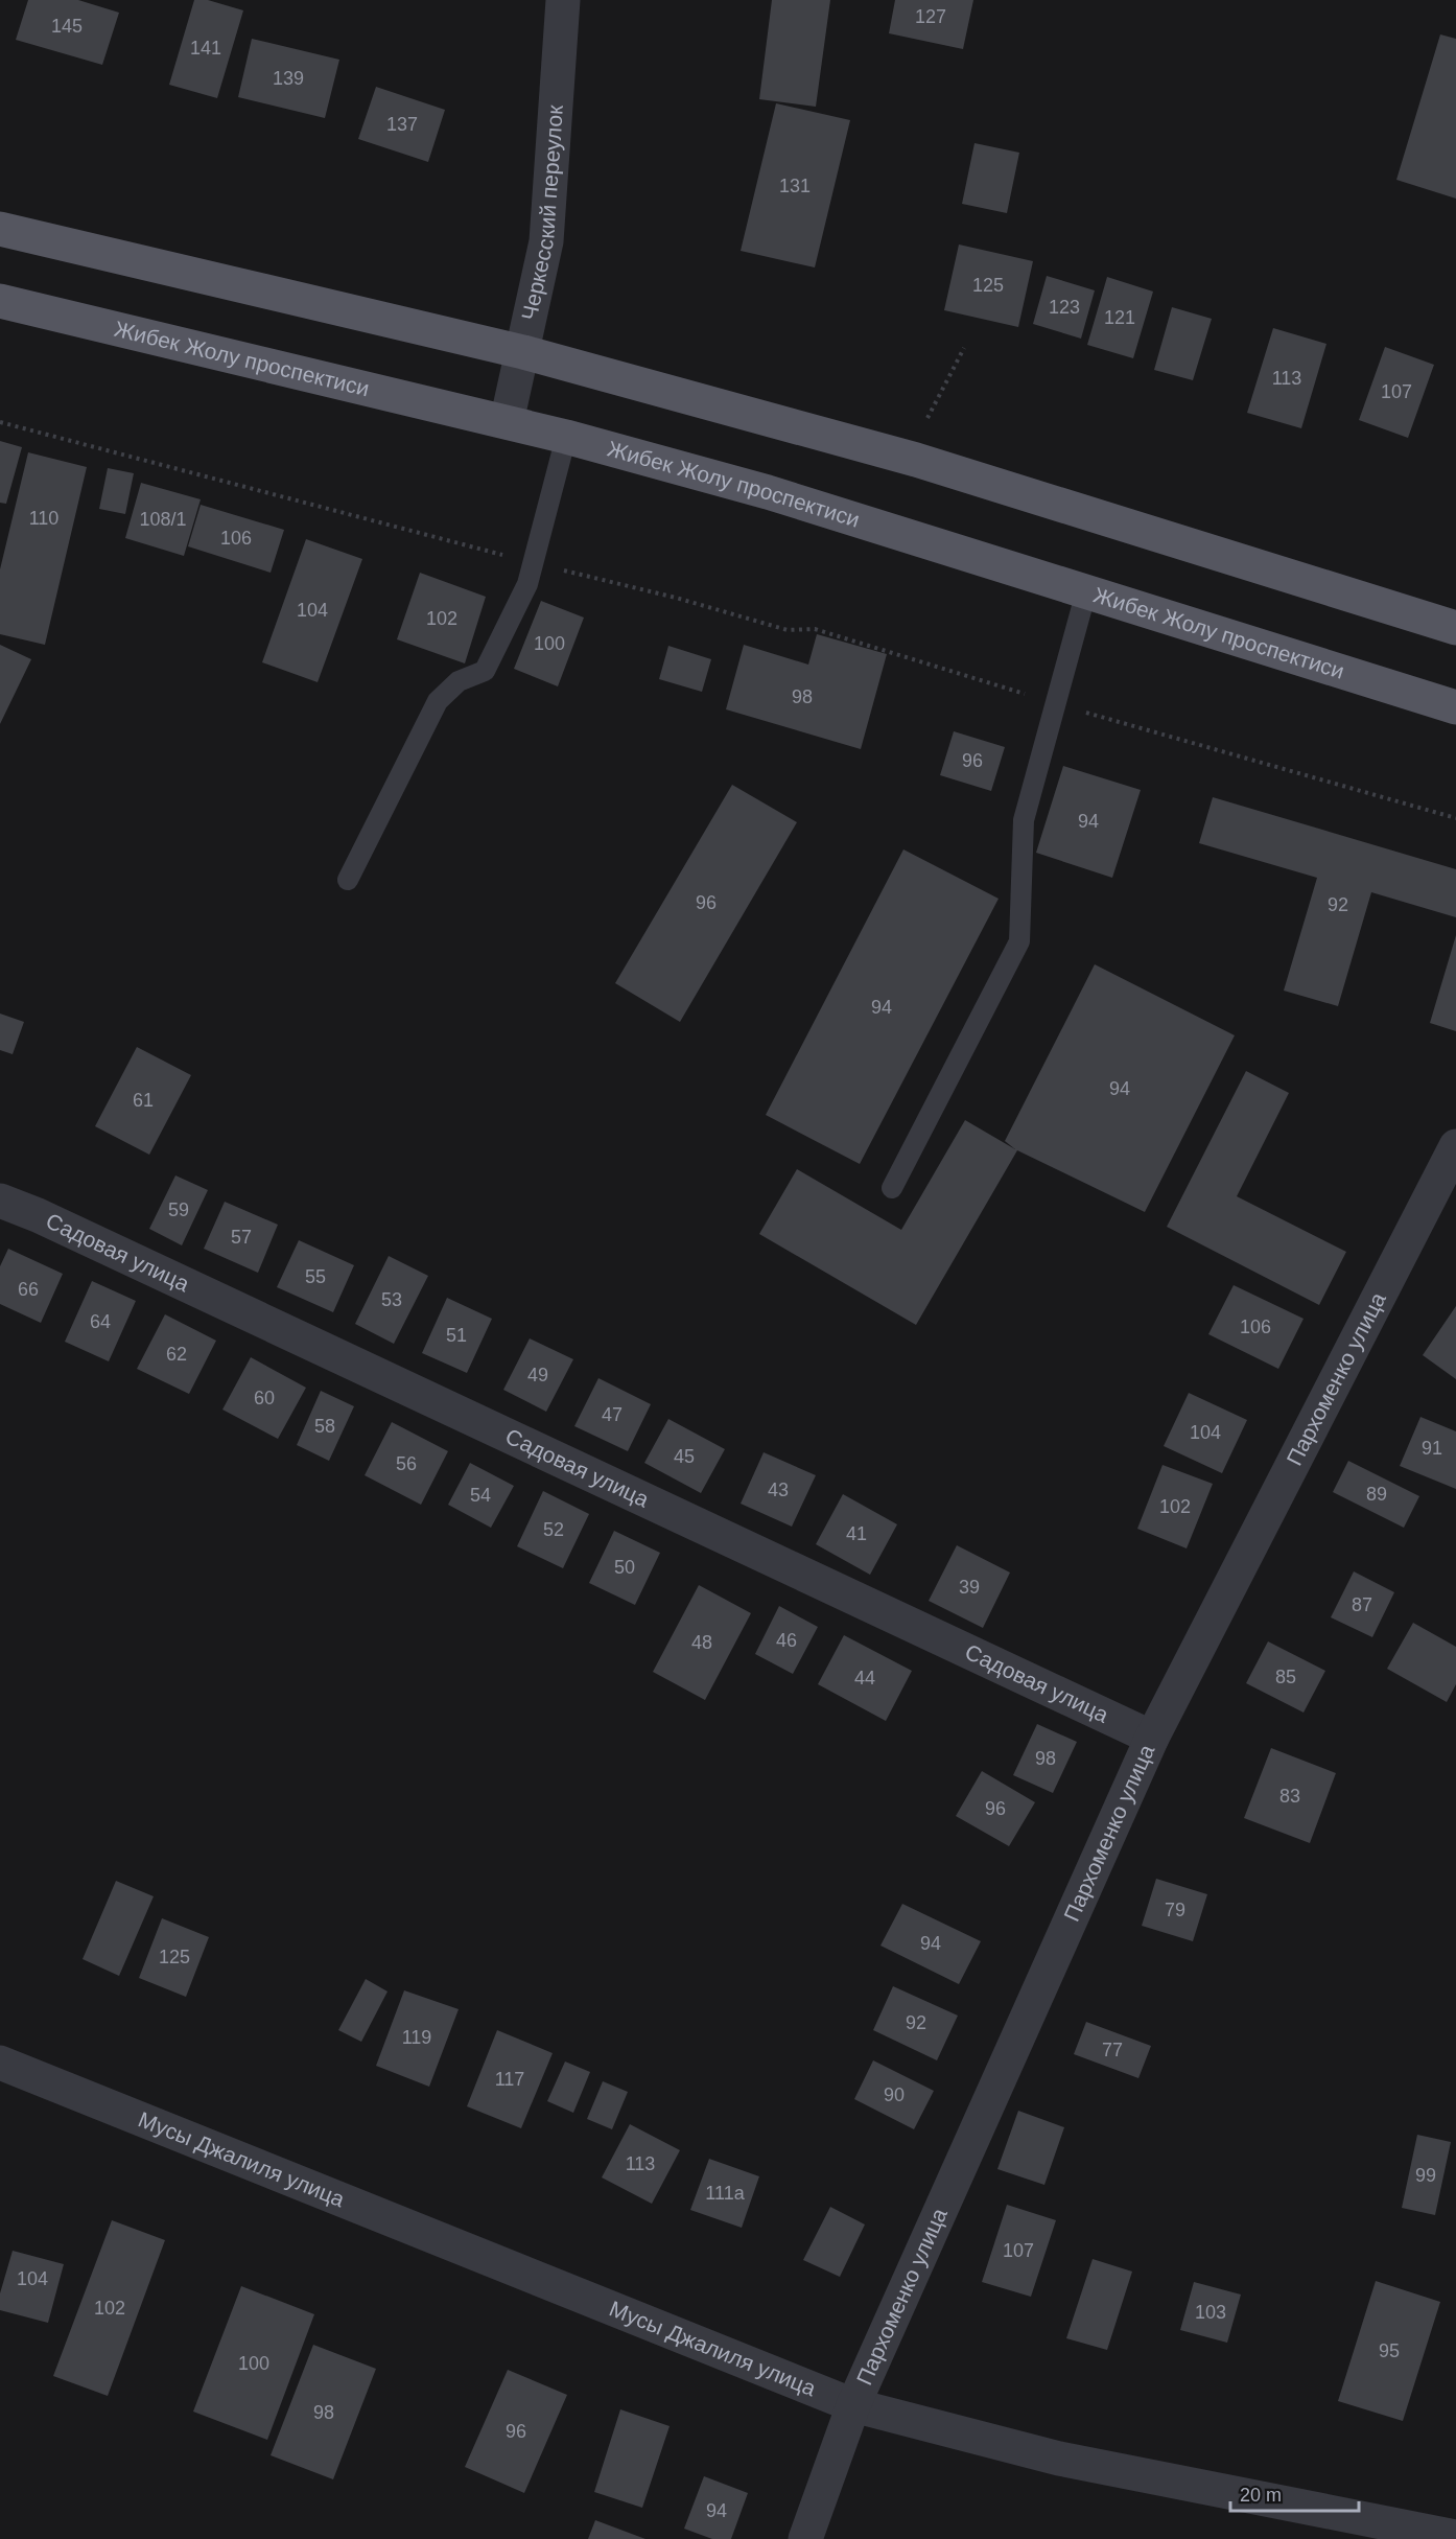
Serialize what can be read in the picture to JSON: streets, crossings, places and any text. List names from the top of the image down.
{
  "streets": {
    "main road": ["Жибек Жолу проспектиси"],
    "street": [
      "Черкесский переулок",
      "Садовая улица",
      "Пархоменко улица",
      "Мусы Джалиля улица"
    ]
  },
  "crossings": [
    ["Черкесский переулок", "Жибек Жолу проспектиси"],
    ["Садовая улица", "Пархоменко улица"],
    ["Пархоменко улица", "Мусы Джалиля улица"]
  ],
  "house_numbers": [
    "127",
    "145",
    "141",
    "139",
    "137",
    "131",
    "125",
    "123",
    "121",
    "113",
    "107",
    "110",
    "108/1",
    "106",
    "104",
    "102",
    "100",
    "98",
    "96",
    "94",
    "96",
    "92",
    "94",
    "94",
    "61",
    "59",
    "57",
    "55",
    "66",
    "53",
    "64",
    "106",
    "51",
    "62",
    "49",
    "60",
    "47",
    "58",
    "104",
    "91",
    "45",
    "56",
    "43",
    "89",
    "54",
    "102",
    "52",
    "41",
    "50",
    "39",
    "87",
    "46",
    "48",
    "85",
    "44",
    "98",
    "83",
    "96",
    "79",
    "94",
    "125",
    "92",
    "119",
    "77",
    "117",
    "90",
    "113",
    "99",
    "111а",
    "107",
    "104",
    "102",
    "103",
    "95",
    "100",
    "98",
    "96",
    "94"
  ],
  "scale_bar": "20 m"
}
